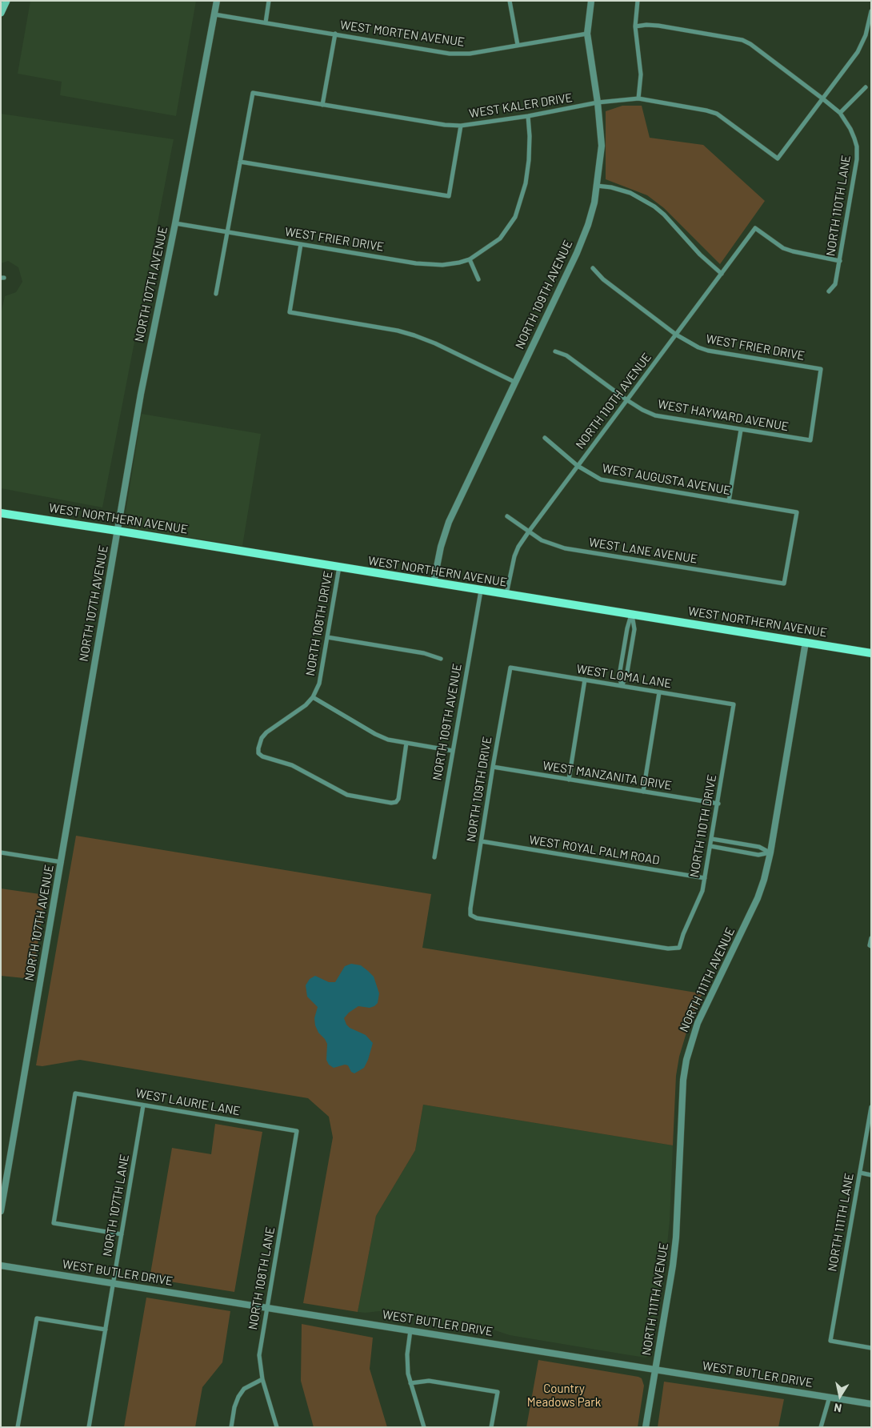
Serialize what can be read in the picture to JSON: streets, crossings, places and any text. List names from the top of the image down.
{
  "streets": {
    "main road": ["WEST NORTHERN AVENUE"],
    "street": [
      "WEST MORTEN AVENUE",
      "WEST KALER DRIVE",
      "NORTH 110TH LANE",
      "WEST FRIER DRIVE",
      "NORTH 107TH AVENUE",
      "NORTH 109TH AVENUE",
      "NORTH 110TH AVENUE",
      "WEST HAYWARD AVENUE",
      "WEST AUGUSTA AVENUE",
      "WEST LANE AVENUE",
      "NORTH 108TH DRIVE",
      "WEST LOMA LANE",
      "WEST MANZANITA DRIVE",
      "NORTH 109TH DRIVE",
      "NORTH 110TH DRIVE",
      "WEST ROYAL PALM ROAD",
      "NORTH 111TH AVENUE",
      "WEST LAURIE LANE",
      "NORTH 107TH LANE",
      "NORTH 111TH LANE",
      "WEST BUTLER DRIVE",
      "NORTH 108TH LANE"
    ]
  },
  "crossings": [
    ["WEST MORTEN AVENUE", "NORTH 107TH AVENUE"],
    ["WEST MORTEN AVENUE", "NORTH 109TH AVENUE"],
    ["WEST KALER DRIVE", "NORTH 109TH AVENUE"],
    ["NORTH 110TH LANE", "NORTH 110TH AVENUE"],
    ["WEST FRIER DRIVE", "NORTH 107TH AVENUE"],
    ["WEST FRIER DRIVE", "NORTH 110TH AVENUE"],
    ["WEST FRIER DRIVE", "WEST HAYWARD AVENUE"],
    ["NORTH 107TH AVENUE", "WEST NORTHERN AVENUE"],
    ["NORTH 109TH AVENUE", "WEST NORTHERN AVENUE"],
    ["NORTH 110TH AVENUE", "WEST HAYWARD AVENUE"],
    ["NORTH 110TH AVENUE", "WEST AUGUSTA AVENUE"],
    ["NORTH 110TH AVENUE", "WEST NORTHERN AVENUE"],
    ["NORTH 110TH AVENUE", "WEST LANE AVENUE"],
    ["WEST AUGUSTA AVENUE", "WEST LANE AVENUE"],
    ["WEST NORTHERN AVENUE", "NORTH 108TH DRIVE"],
    ["WEST NORTHERN AVENUE", "NORTH 111TH AVENUE"],
    ["WEST LOMA LANE", "NORTH 109TH DRIVE"],
    ["WEST LOMA LANE", "NORTH 110TH DRIVE"],
    ["WEST MANZANITA DRIVE", "NORTH 109TH DRIVE"],
    ["WEST MANZANITA DRIVE", "NORTH 110TH DRIVE"],
    ["NORTH 109TH DRIVE", "NORTH 110TH DRIVE"],
    ["NORTH 109TH DRIVE", "WEST ROYAL PALM ROAD"],
    ["NORTH 110TH DRIVE", "WEST ROYAL PALM ROAD"],
    ["NORTH 111TH AVENUE", "WEST BUTLER DRIVE"],
    ["WEST LAURIE LANE", "NORTH 107TH LANE"],
    ["WEST LAURIE LANE", "NORTH 108TH LANE"],
    ["NORTH 107TH LANE", "WEST BUTLER DRIVE"],
    ["WEST BUTLER DRIVE", "NORTH 108TH LANE"]
  ],
  "parks": ["Country Meadows Park"],
  "north": "bottom"
}
